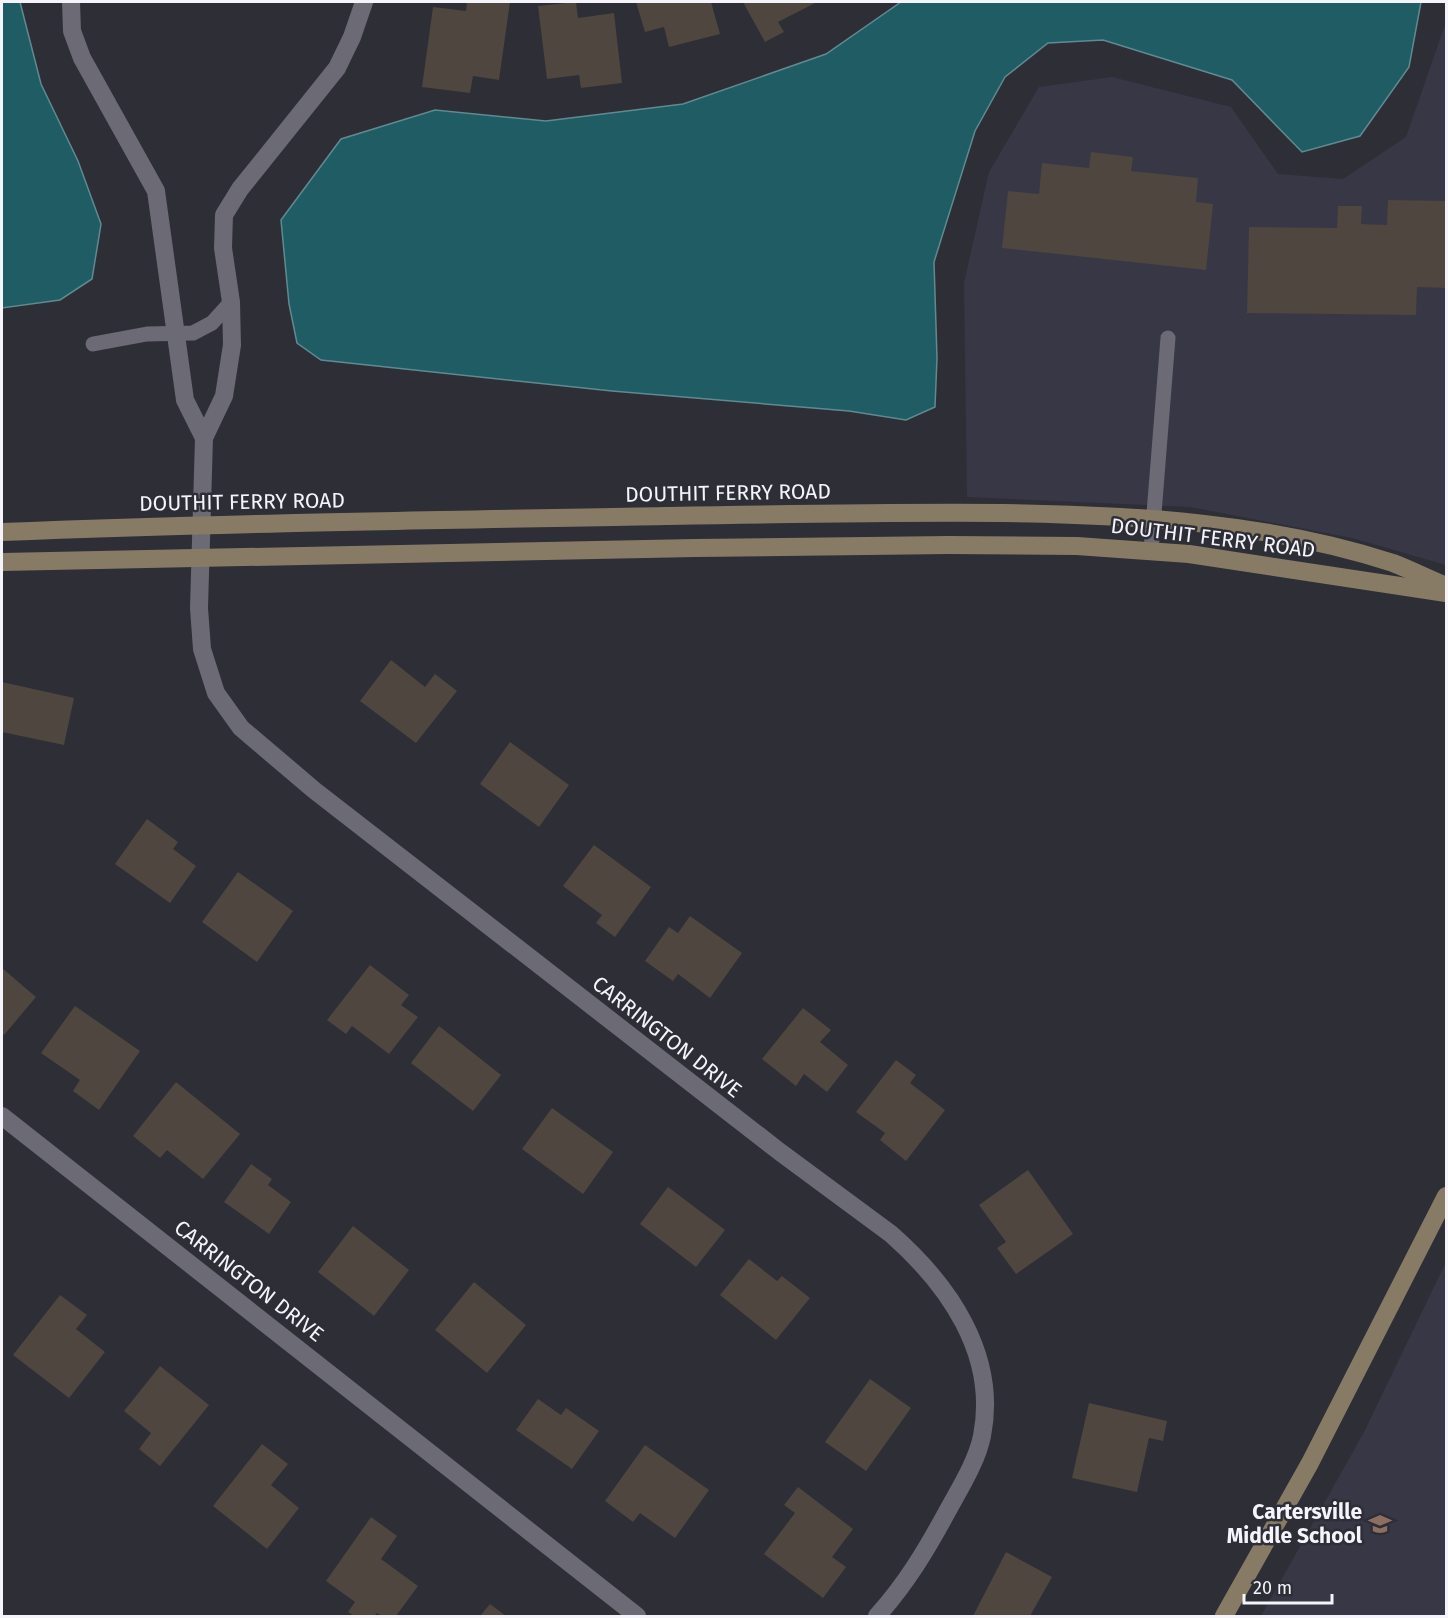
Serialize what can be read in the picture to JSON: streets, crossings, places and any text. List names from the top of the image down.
{
  "streets": {
    "street": ["DOUTHIT FERRY ROAD", "CARRINGTON DRIVE"]
  },
  "crossings": [
    ["DOUTHIT FERRY ROAD", "CARRINGTON DRIVE"]
  ],
  "places": {
    "school or university": ["Cartersville Middle School"]
  },
  "scale_bar": "20 m"
}
